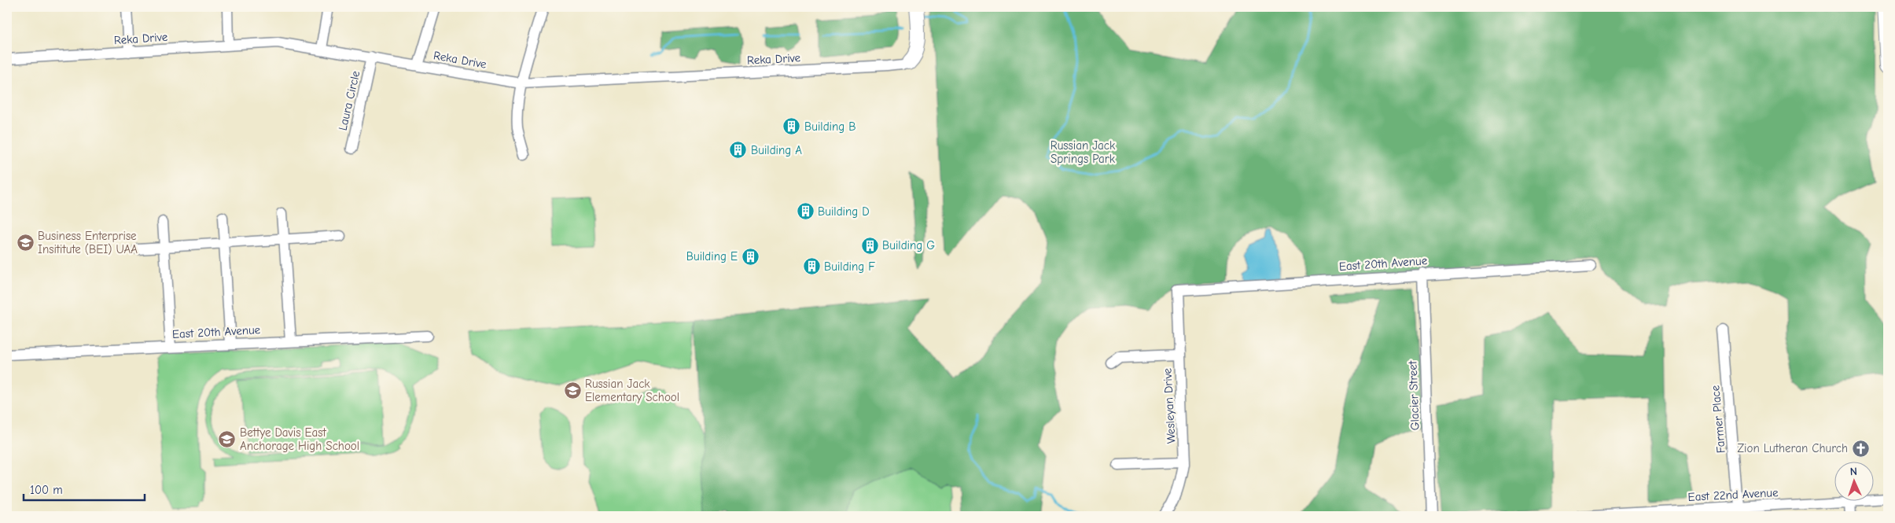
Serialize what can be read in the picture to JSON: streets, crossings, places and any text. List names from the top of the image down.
{
  "streets": {
    "street": [
      "Reka Drive",
      "Laura Circle",
      "East 20th Avenue",
      "Glacier Street",
      "Wesleyan Drive",
      "Farmer Place",
      "East 22nd Avenue"
    ]
  },
  "crossings": [
    ["Reka Drive", "Laura Circle"],
    ["East 20th Avenue", "Glacier Street"],
    ["East 20th Avenue", "Wesleyan Drive"],
    ["Farmer Place", "East 22nd Avenue"]
  ],
  "parks": ["Russian Jack Springs Park"],
  "places": {
    "building": [
      "Building B",
      "Building A",
      "Building D",
      "Building G",
      "Building E",
      "Building F"
    ],
    "school or university": ["Business Enterprise Insititute (BEI) UAA", "Russian Jack Elementary School", "Bettye Davis East Anchorage High School"],
    "church": ["Zion Lutheran Church"]
  },
  "scale_bar": "100 m",
  "north": "top"
}
